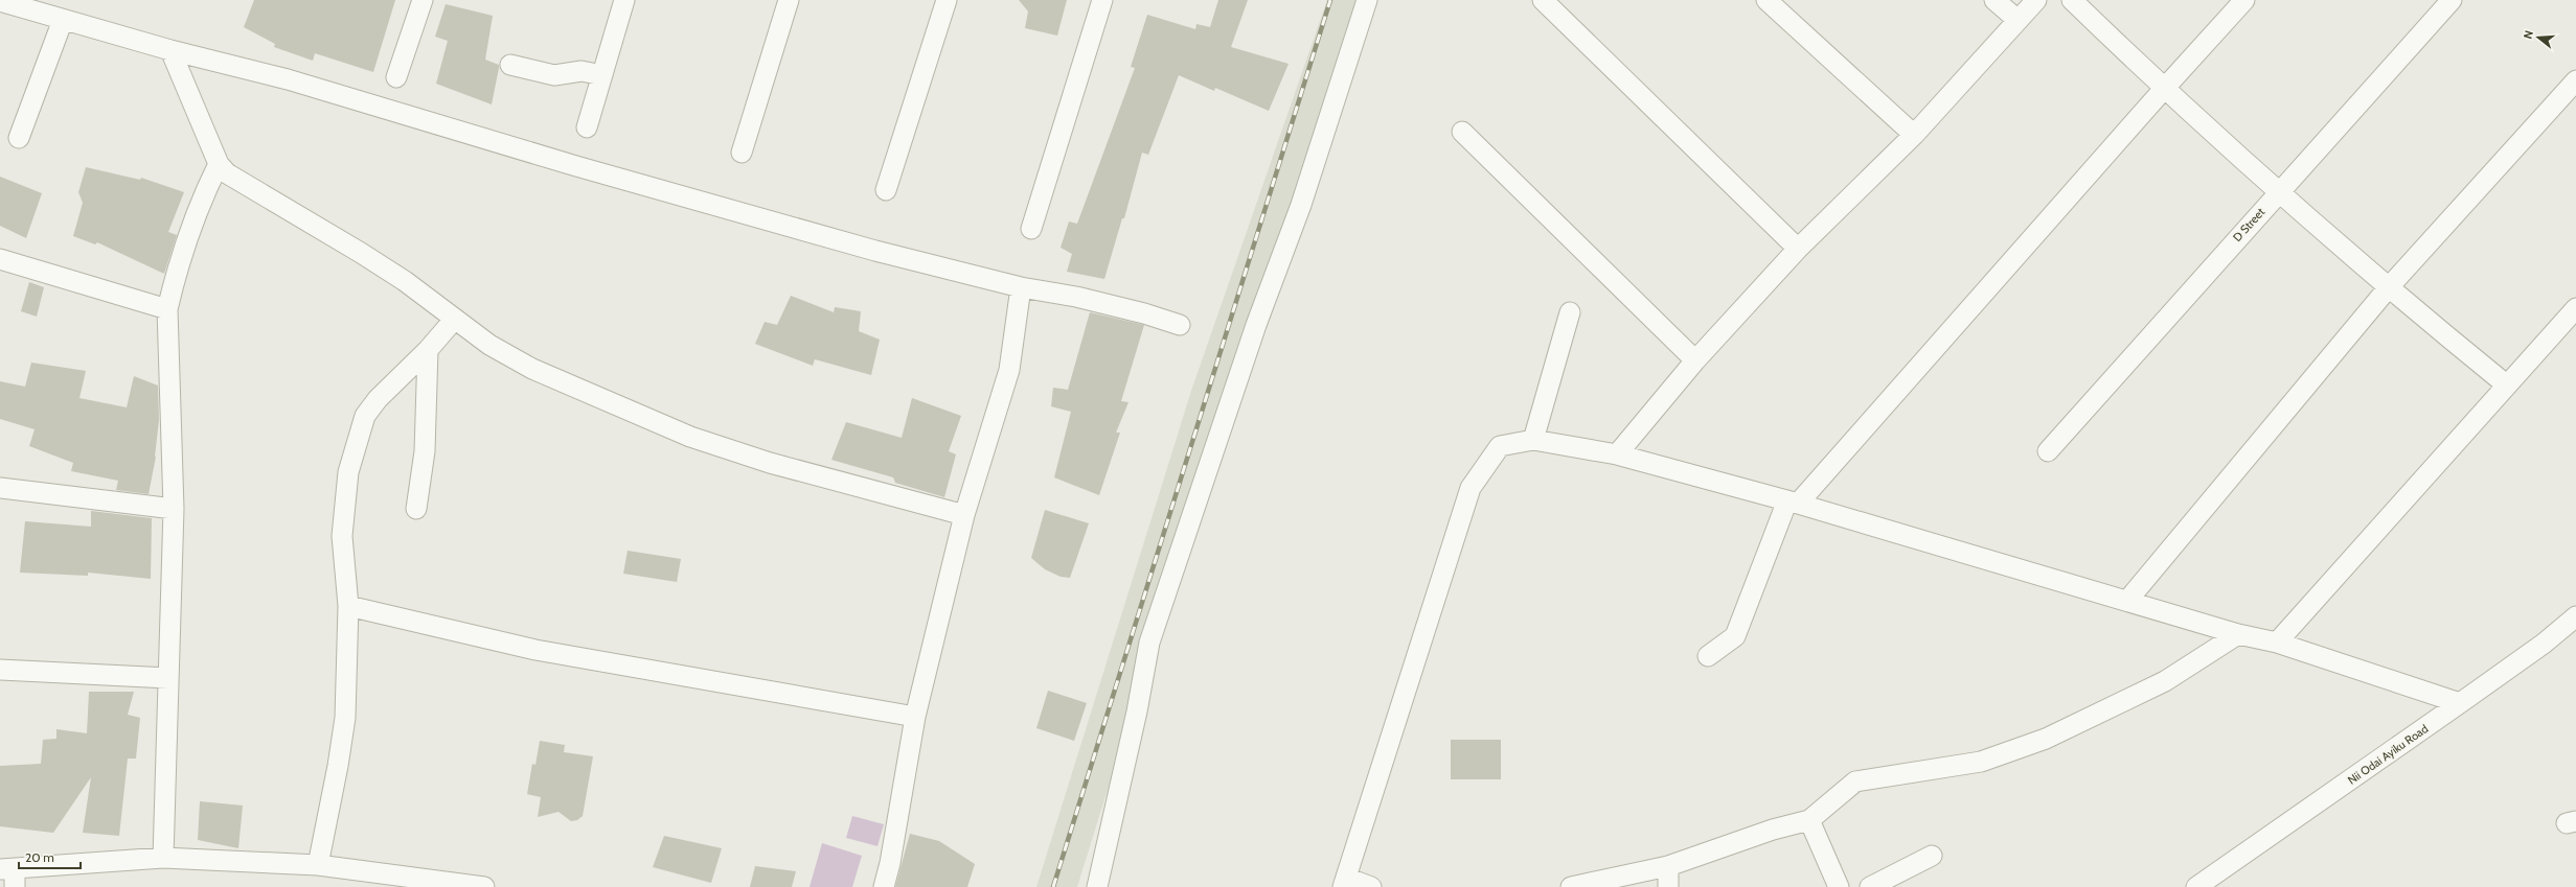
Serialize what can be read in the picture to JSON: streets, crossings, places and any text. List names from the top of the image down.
{
  "streets": {
    "street": ["D Street", "Nii Odai Ayiku Road"]
  },
  "scale_bar": "20 m",
  "north": "left"
}
